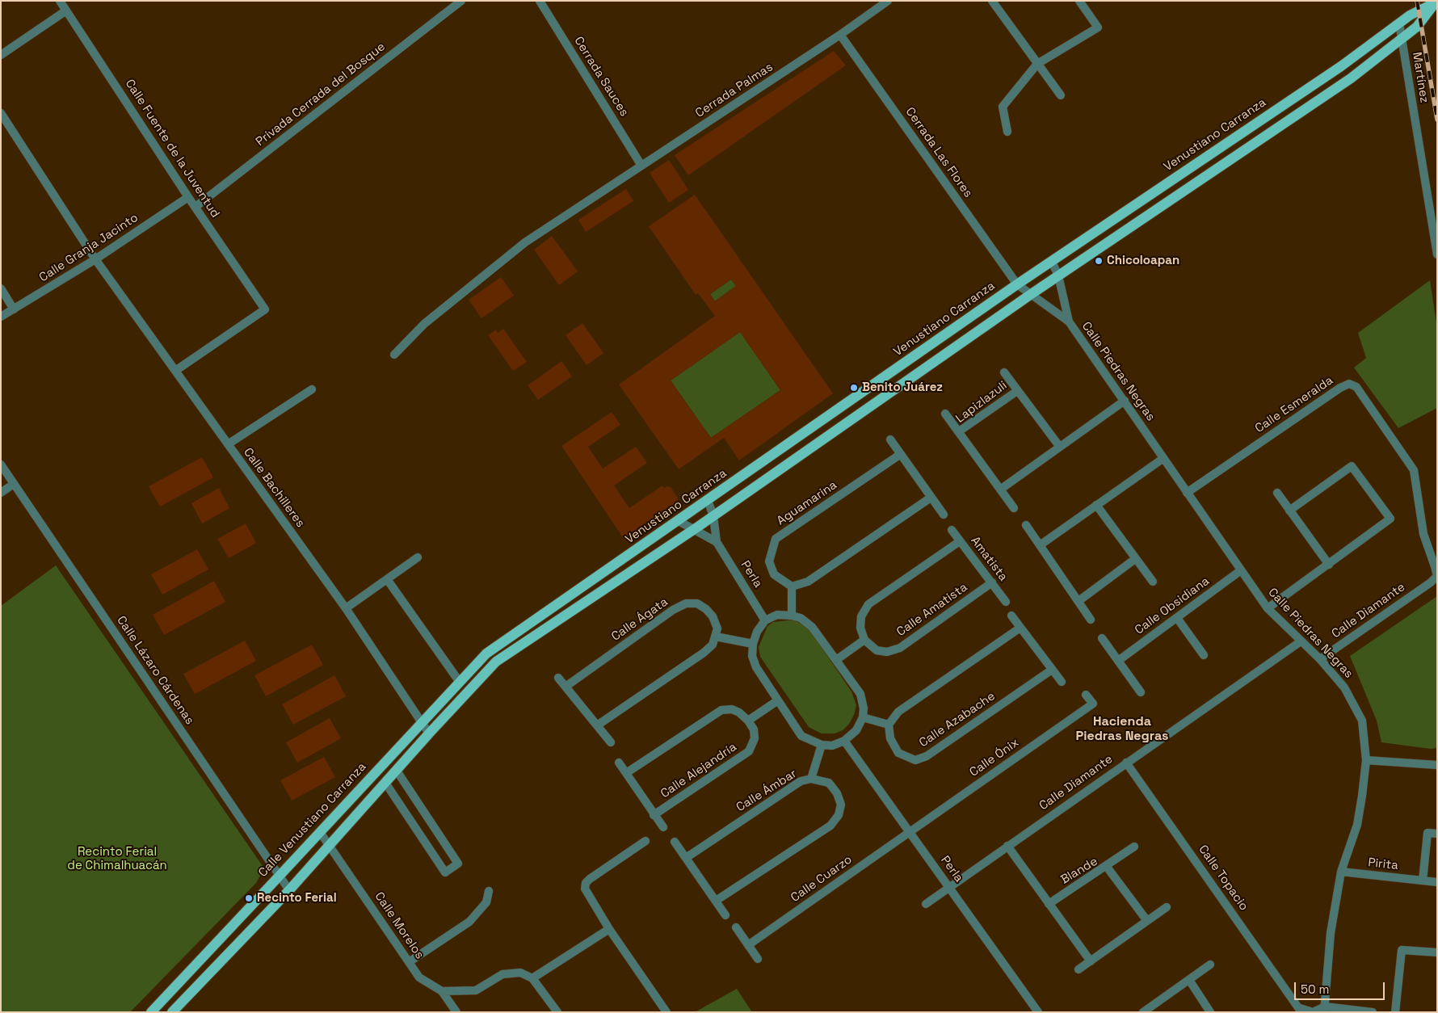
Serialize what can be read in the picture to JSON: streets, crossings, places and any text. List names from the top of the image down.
{
  "streets": {
    "main road": ["Venustiano Carranza", "Calle Venustiano Carranza"],
    "street": [
      "Cerrada Sauces",
      "Martínez",
      "Cerrada Palmas",
      "Privada Cerrada del Bosque",
      "Calle Fuente de la Juventud",
      "Cerrada Las Flores",
      "Calle Granja Jacinto",
      "Calle Piedras Negras",
      "Lapizlazuli",
      "Calle Esmeralda",
      "Calle Bachilleres",
      "Aguamarina",
      "Amatista",
      "Perla",
      "Calle Obsidiana",
      "Calle Amatista",
      "Calle Diamante",
      "Calle Ágata",
      "Calle Lázaro Cárdenas",
      "Calle Azabache",
      "Calle Ónix",
      "Calle Alejandría",
      "Calle Ámbar",
      "Pirita",
      "Blande",
      "Calle Topacio",
      "Calle Cuarzo",
      "Calle Morelos"
    ]
  },
  "crossings": [
    ["Cerrada Sauces", "Cerrada Palmas"],
    ["Martínez", "Venustiano Carranza"],
    ["Cerrada Palmas", "Cerrada Las Flores"],
    ["Privada Cerrada del Bosque", "Calle Fuente de la Juventud"],
    ["Venustiano Carranza", "Cerrada Las Flores"],
    ["Venustiano Carranza", "Calle Piedras Negras"],
    ["Venustiano Carranza", "Perla"],
    ["Venustiano Carranza", "Calle Venustiano Carranza"],
    ["Calle Fuente de la Juventud", "Calle Granja Jacinto"],
    ["Calle Fuente de la Juventud", "Calle Bachilleres"],
    ["Cerrada Las Flores", "Calle Piedras Negras"],
    ["Calle Granja Jacinto", "Calle Bachilleres"],
    ["Calle Piedras Negras", "Calle Esmeralda"],
    ["Calle Piedras Negras", "Calle Obsidiana"],
    ["Calle Piedras Negras", "Calle Diamante"],
    ["Calle Piedras Negras", "Pirita"],
    ["Calle Piedras Negras", "Calle Topacio"],
    ["Calle Esmeralda", "Calle Diamante"],
    ["Calle Bachilleres", "Calle Venustiano Carranza"],
    ["Amatista", "Calle Amatista"],
    ["Perla", "Calle Diamante"],
    ["Perla", "Calle Ónix"],
    ["Perla", "Calle Cuarzo"],
    ["Calle Diamante", "Calle Topacio"],
    ["Calle Lázaro Cárdenas", "Calle Venustiano Carranza"],
    ["Calle Ónix", "Calle Cuarzo"],
    ["Calle Venustiano Carranza", "Calle Morelos"]
  ],
  "districts": ["Hacienda Piedras Negras"],
  "parks": ["Recinto Ferial de Chimalhuacán"],
  "places": ["Chicoloapan", "Benito Juárez", "Recinto Ferial"],
  "scale_bar": "50 m"
}
